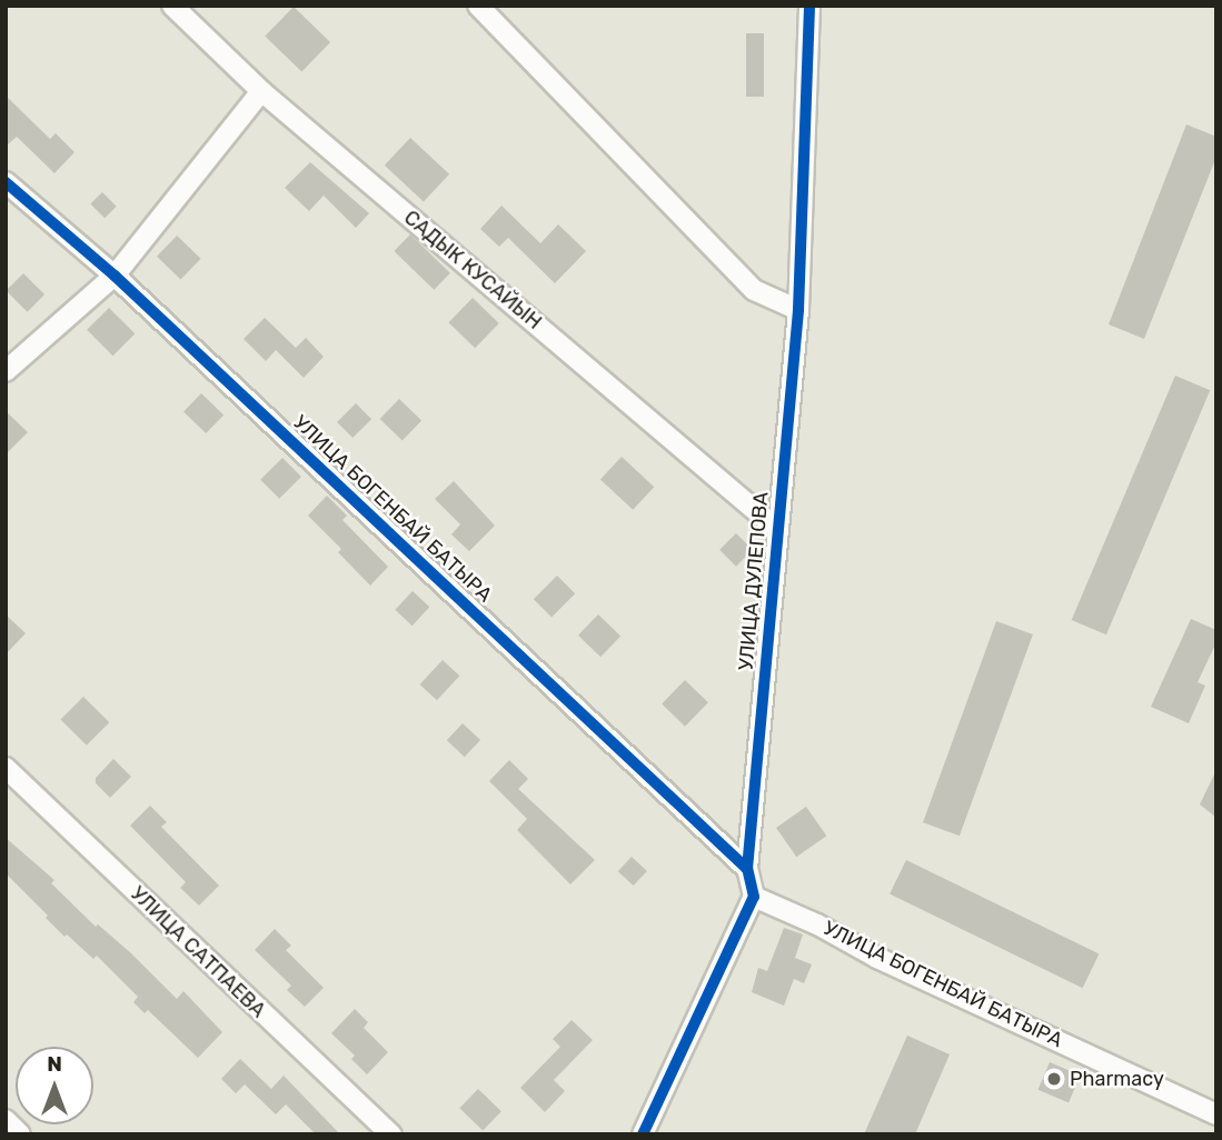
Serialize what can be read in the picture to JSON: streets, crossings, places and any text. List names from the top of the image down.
{
  "streets": {
    "street": [
      "САДЫК КУСАЙЫН",
      "УЛИЦА БОГЕНБАЙ БАТЫРА",
      "УЛИЦА ДУЛЕПОВА",
      "УЛИЦА САТПАЕВА"
    ]
  },
  "crossings": [
    ["САДЫК КУСАЙЫН", "УЛИЦА ДУЛЕПОВА"],
    ["УЛИЦА БОГЕНБАЙ БАТЫРА", "УЛИЦА ДУЛЕПОВА"]
  ],
  "places": ["Pharmacy"],
  "north": "top"
}
